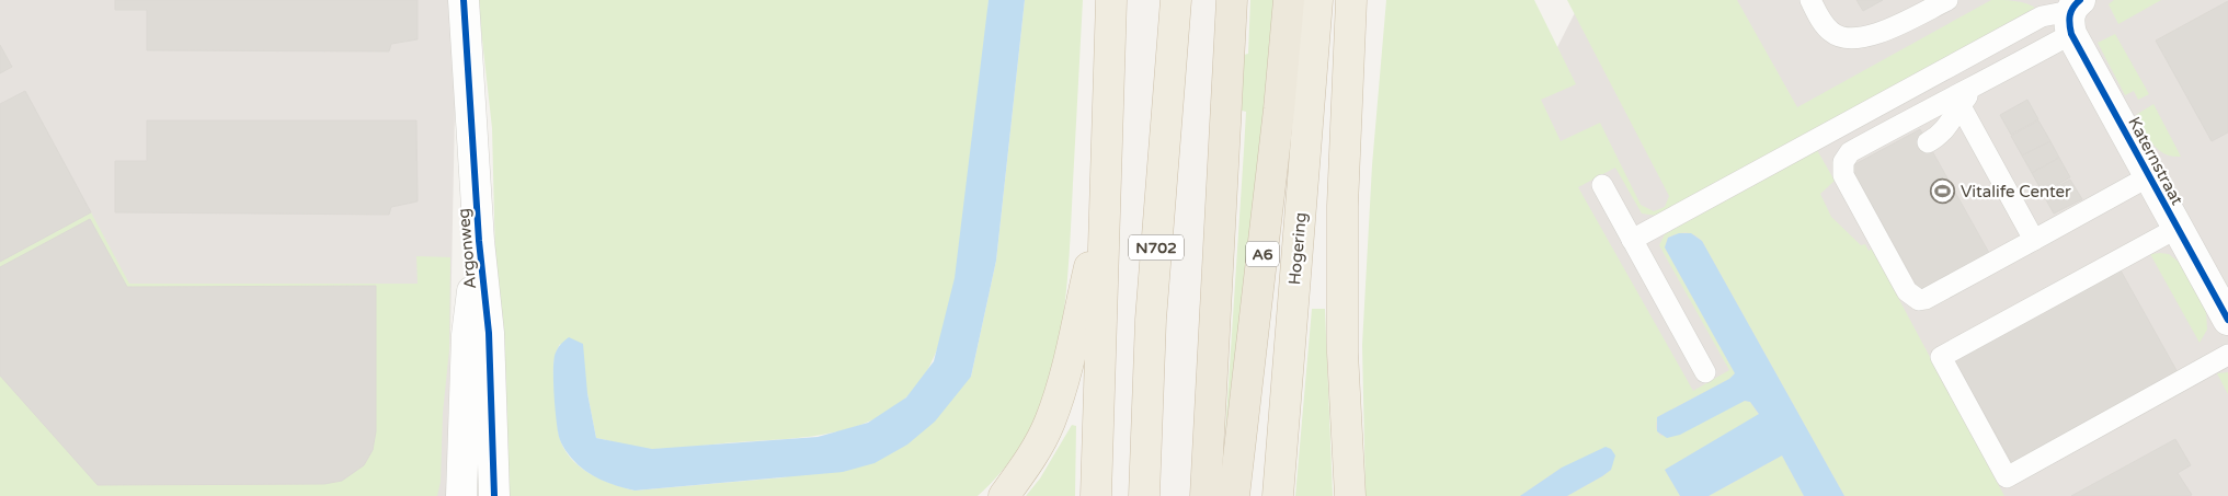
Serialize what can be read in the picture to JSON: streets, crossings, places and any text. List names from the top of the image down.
{
  "streets": {
    "highway": ["N702", "Hogering", "A6"],
    "street": ["Katernstraat", "Argonweg"]
  },
  "places": {
    "sports": ["Vitalife Center"]
  }
}
